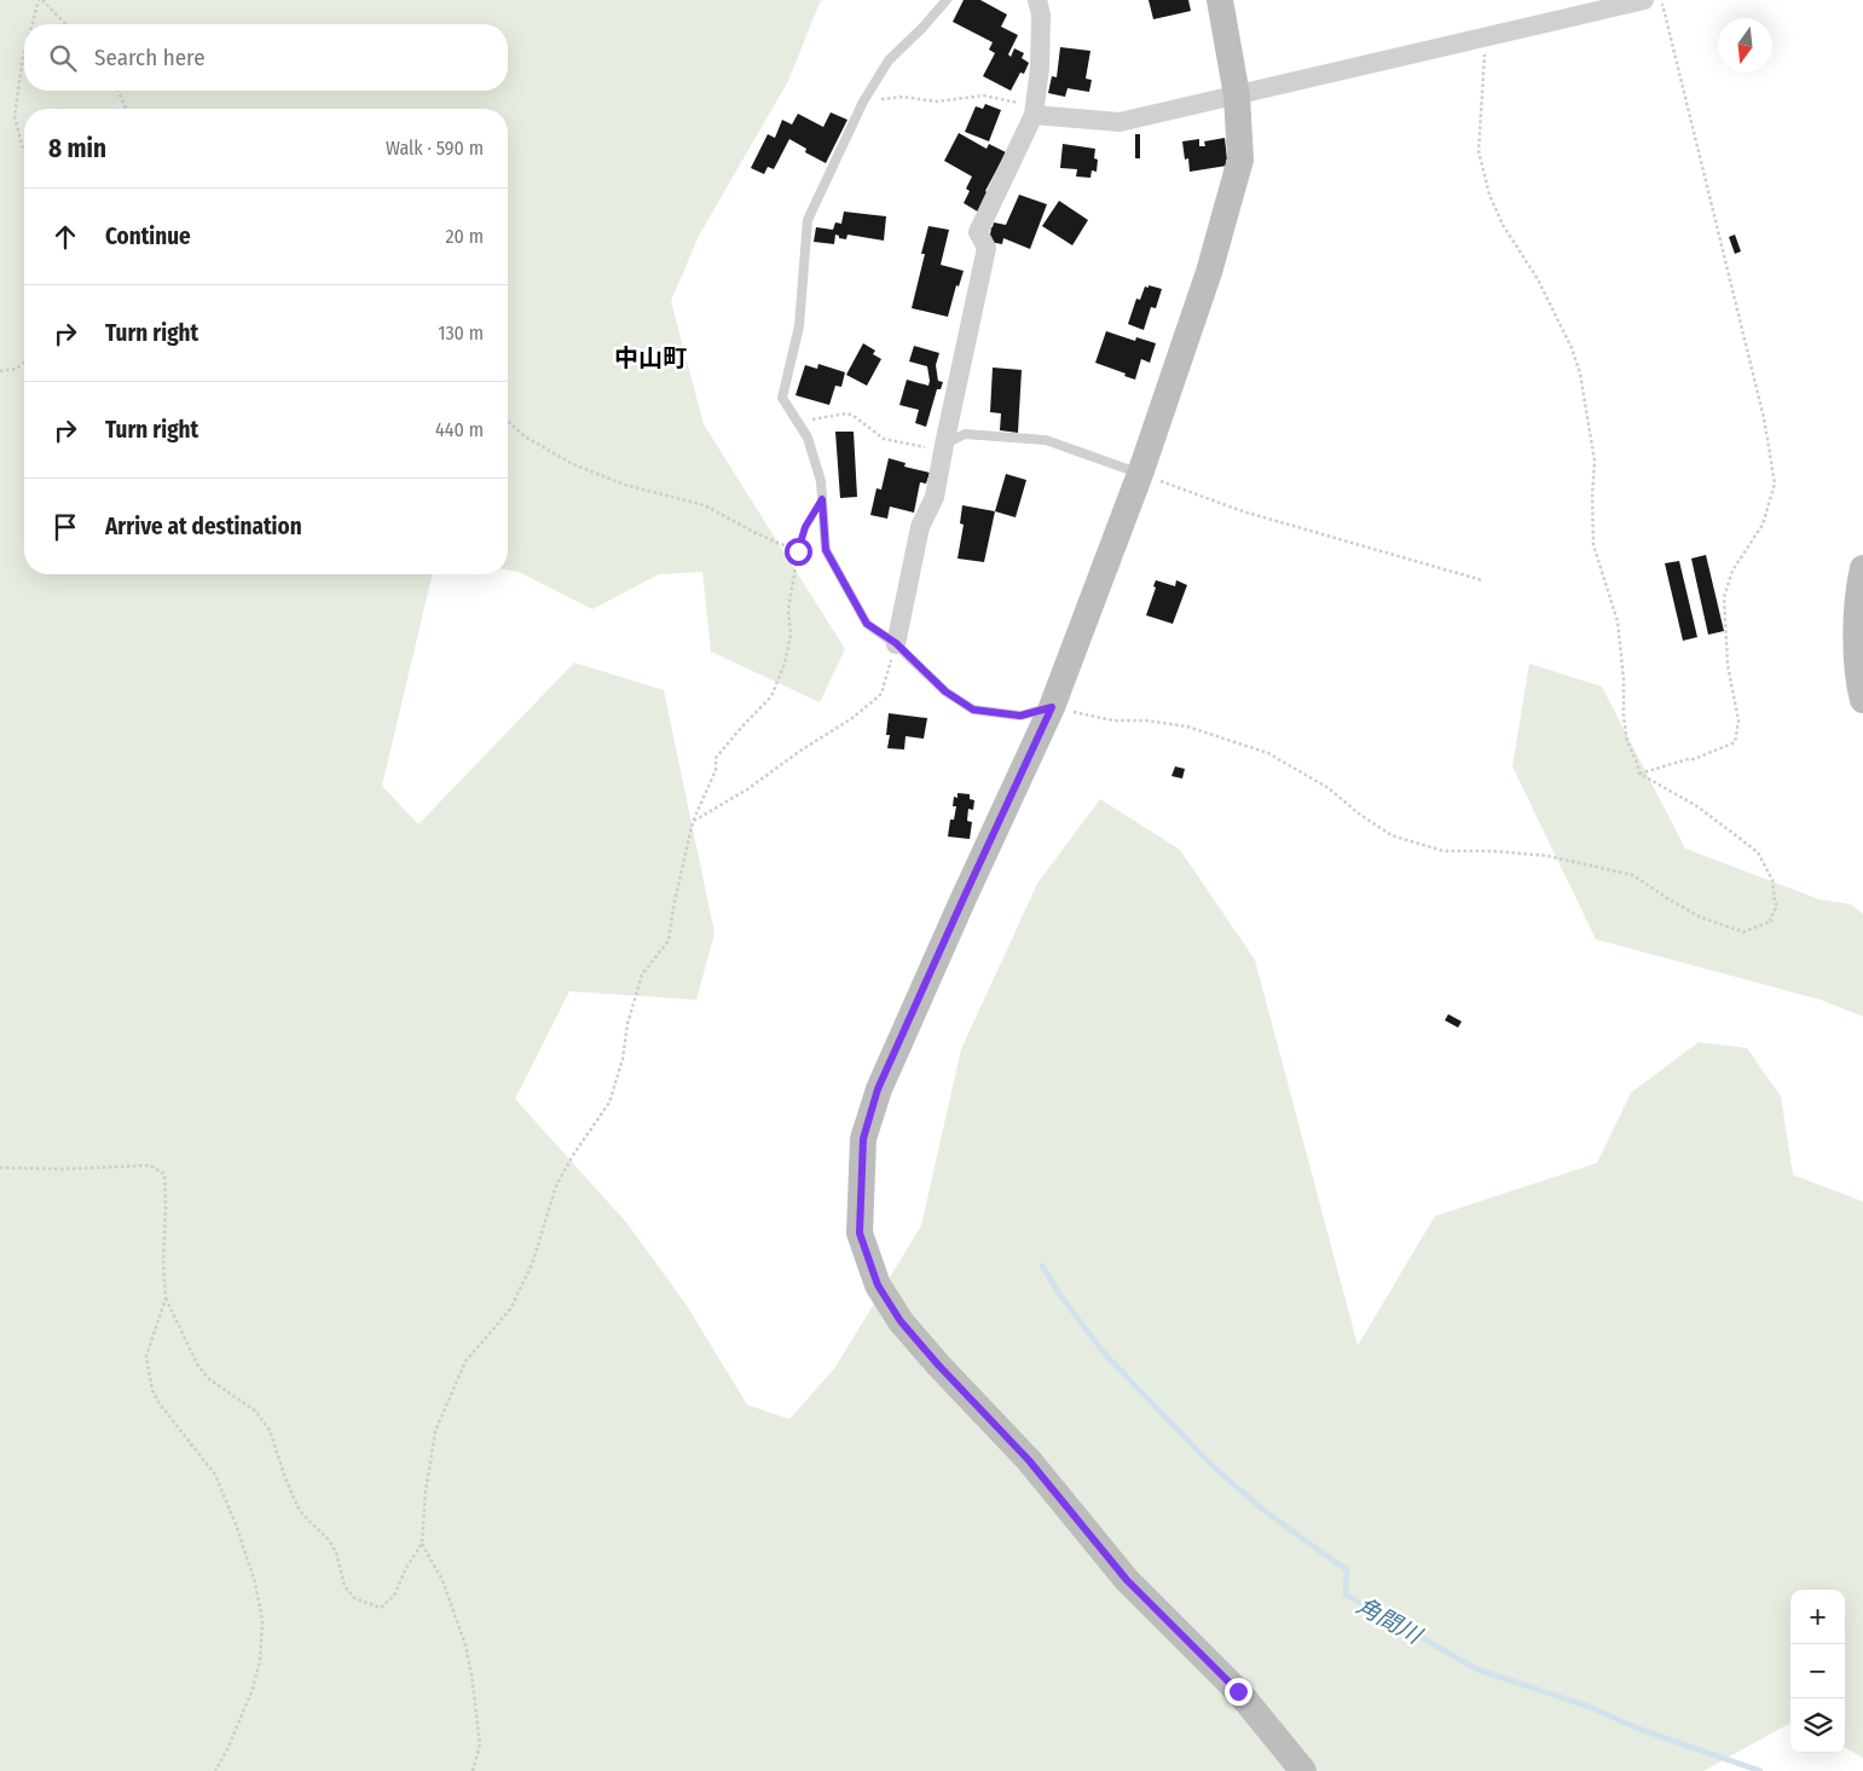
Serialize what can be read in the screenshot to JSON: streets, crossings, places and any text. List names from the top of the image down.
{
  "districts": ["中山町"],
  "water": ["角間川"],
  "north": "bottom",
  "page": {
    "search": "Search here",
    "heading": ["8 min", "Walk · 590 m"],
    "list": [
      ["Continue", "20 m"],
      ["Turn right", "130 m"],
      ["Turn right", "440 m"],
      "Arrive at destination"
    ],
    "map_buttons": ["+", "−"]
  }
}
